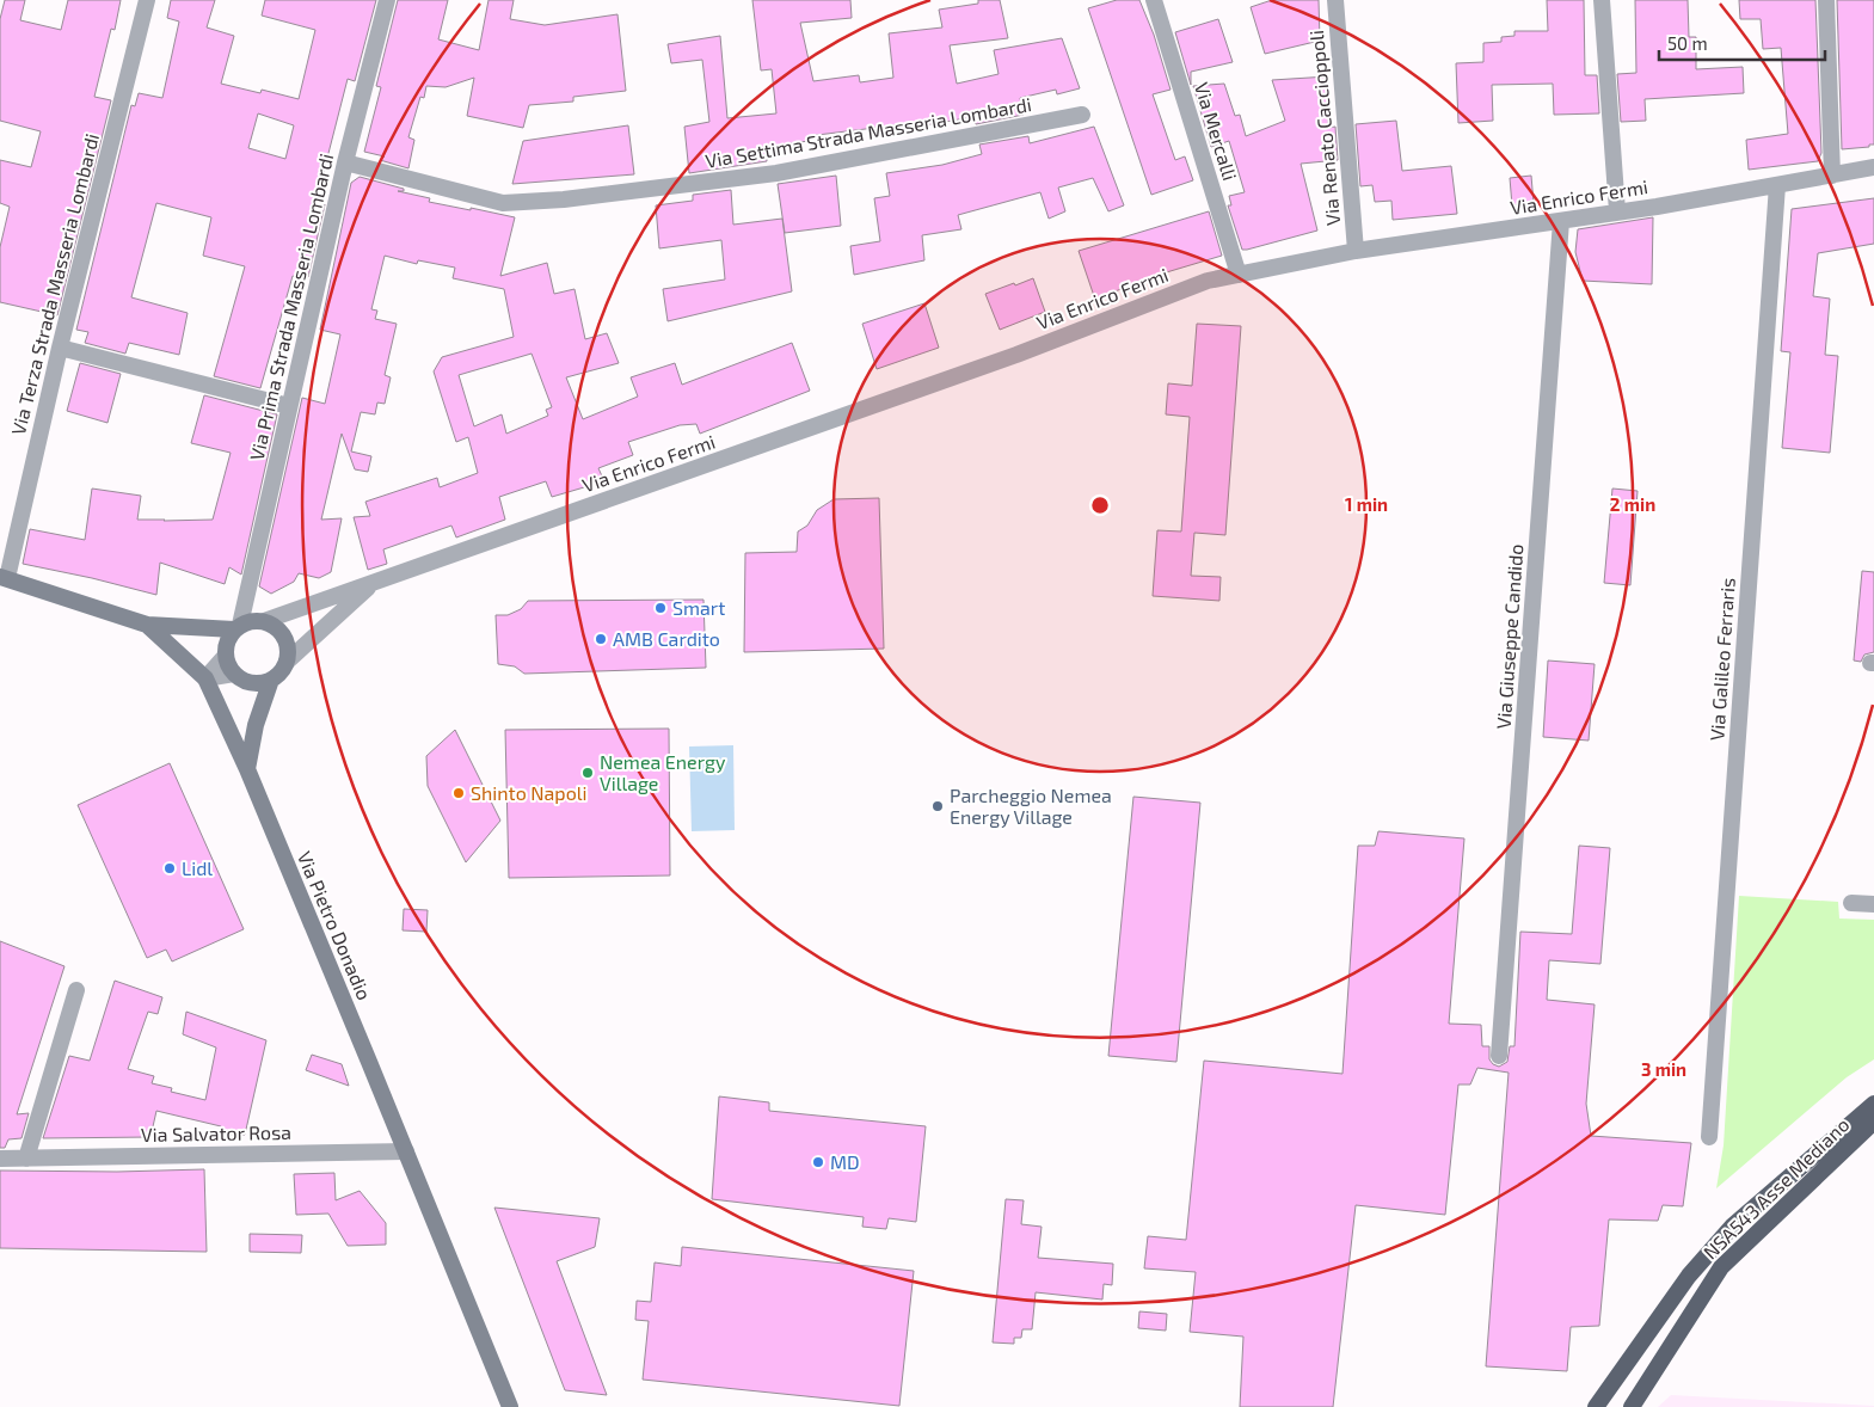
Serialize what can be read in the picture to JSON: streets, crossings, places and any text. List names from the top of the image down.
{
  "streets": {
    "highway": ["NSA543 Asse Mediano"],
    "main road": ["Via Pietro Donadio"],
    "street": [
      "Via Renato Caccioppoli",
      "Via Mercalli",
      "Via Settima Strada Masseria Lombardi",
      "Via Enrico Fermi",
      "Via Terza Strada Masseria Lombardi",
      "Via Prima Strada Masseria Lombardi",
      "Via Giuseppe Candido",
      "Via Galileo Ferraris",
      "Via Salvator Rosa"
    ]
  },
  "crossings": [
    ["Via Renato Caccioppoli", "Via Enrico Fermi"],
    ["Via Mercalli", "Via Enrico Fermi"],
    ["Via Settima Strada Masseria Lombardi", "Via Prima Strada Masseria Lombardi"],
    ["Via Enrico Fermi", "Via Prima Strada Masseria Lombardi"],
    ["Via Enrico Fermi", "Via Giuseppe Candido"],
    ["Via Enrico Fermi", "Via Galileo Ferraris"],
    ["Via Terza Strada Masseria Lombardi", "Via Pietro Donadio"],
    ["Via Pietro Donadio", "Via Salvator Rosa"]
  ],
  "places": [
    "Smart",
    "AMB Cardito",
    "Nemea Energy Village",
    "Shinto Napoli",
    "Parcheggio Nemea Energy Village",
    "Lidl",
    "MD"
  ],
  "scale_bar": "50 m",
  "rings": ["1 min", "2 min", "3 min"]
}
